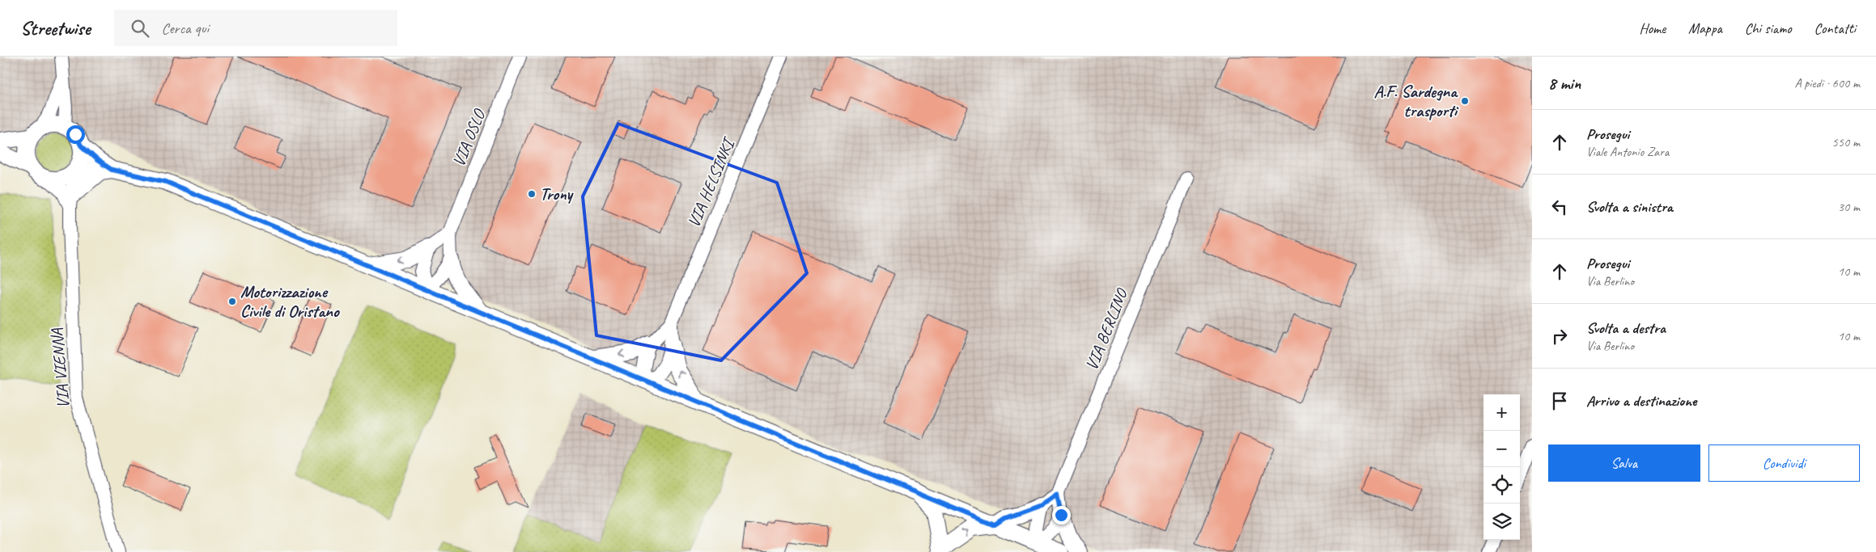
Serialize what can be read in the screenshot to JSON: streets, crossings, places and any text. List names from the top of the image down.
{
  "streets": {
    "street": [
      "VIA OSLO",
      "VIA HELSINKI",
      "VIA BERLINO",
      "VIA VIENNA"
    ]
  },
  "places": ["A.F. Sardegna trasporti", "Trony", "Motorizzazione Civile di Oristano"],
  "page": {
    "header": "Streetwise",
    "search": "Cerca qui",
    "nav": [
      "Home",
      "Mappa",
      "Chi siamo",
      "Contatti"
    ],
    "heading": ["8 min", "A piedi · 600 m"],
    "list": [
      ["Prosegui", "Viale Antonio Zara", "550 m"],
      ["Svolta a sinistra", "30 m"],
      ["Prosegui", "Via Berlino", "10 m"],
      ["Svolta a destra", "Via Berlino", "10 m"],
      "Arrivo a destinazione"
    ],
    "map_buttons": ["+", "−"],
    "buttons": ["Salva", "Condividi"]
  }
}
